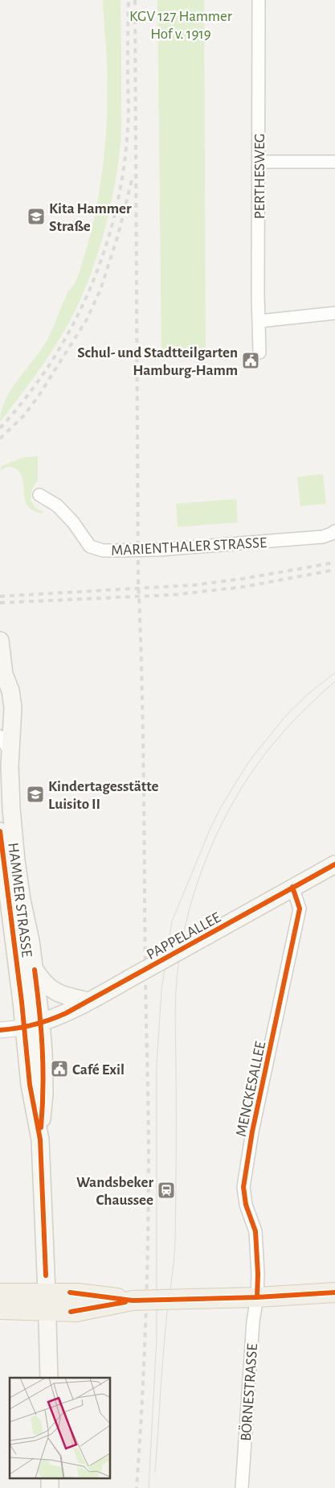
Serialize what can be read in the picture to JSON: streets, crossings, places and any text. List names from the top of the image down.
{
  "streets": {
    "main road": ["HAMMER STRASSE", "PAPPELALLEE"],
    "street": [
      "PERTHESWEG",
      "MARIENTHALER STRASSE",
      "MENCKESALLEE",
      "BÖRNESTRASSE"
    ]
  },
  "crossings": [
    ["HAMMER STRASSE", "PAPPELALLEE"],
    ["PAPPELALLEE", "MENCKESALLEE"],
    ["MENCKESALLEE", "BÖRNESTRASSE"]
  ],
  "parks": ["KGV 127 Hammer Hof v. 1919"],
  "places": {
    "school or university": ["Kita Hammer Straße", "Kindertagesstätte Luisito II"],
    "public building": ["Schul- und Stadtteilgarten Hamburg-Hamm", "Café Exil"],
    "station": ["Wandsbeker Chaussee"]
  }
}
